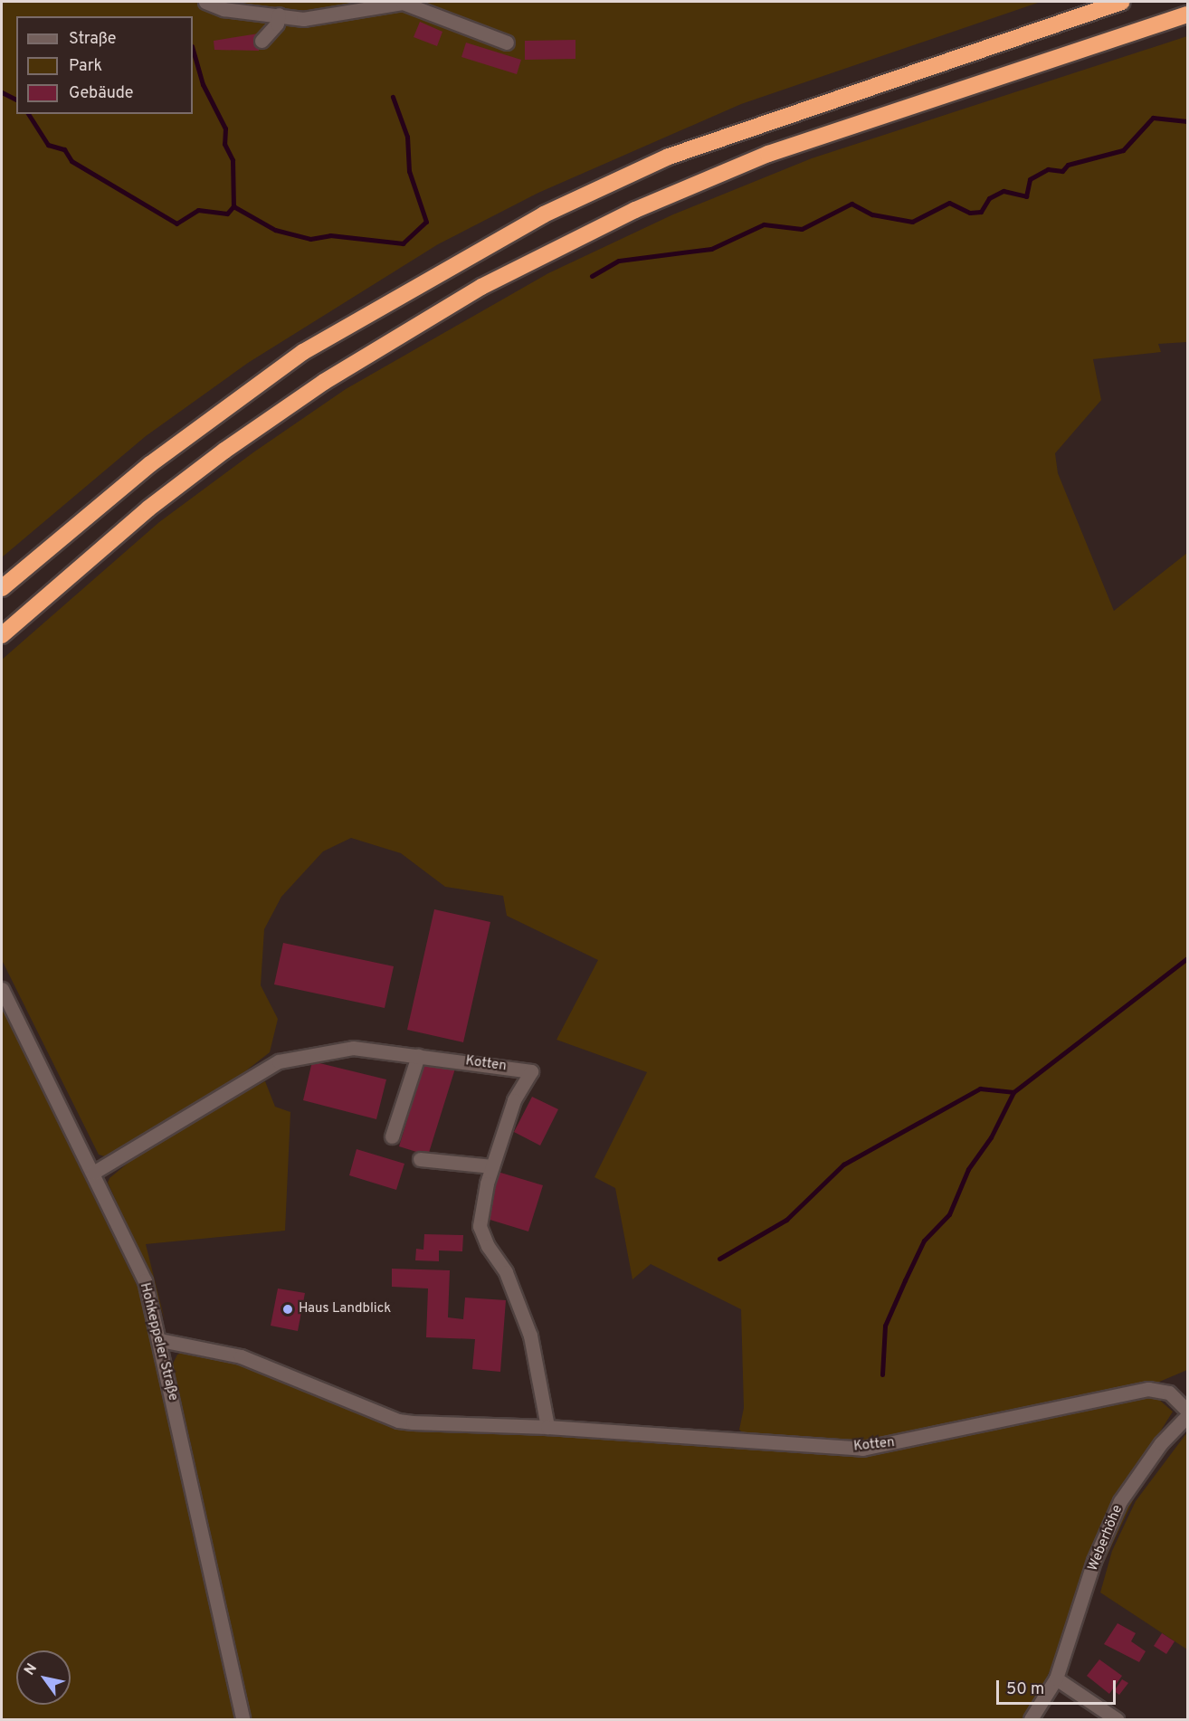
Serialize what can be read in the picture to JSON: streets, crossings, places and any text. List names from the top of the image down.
{
  "streets": {
    "street": ["Kotten", "Hohkeppeler Straße", "Weberhöhe"]
  },
  "crossings": [
    ["Kotten", "Hohkeppeler Straße"]
  ],
  "places": ["Haus Landblick"],
  "legend": ["Straße", "Park", "Gebäude"],
  "scale_bar": "50 m",
  "north": "top left"
}
